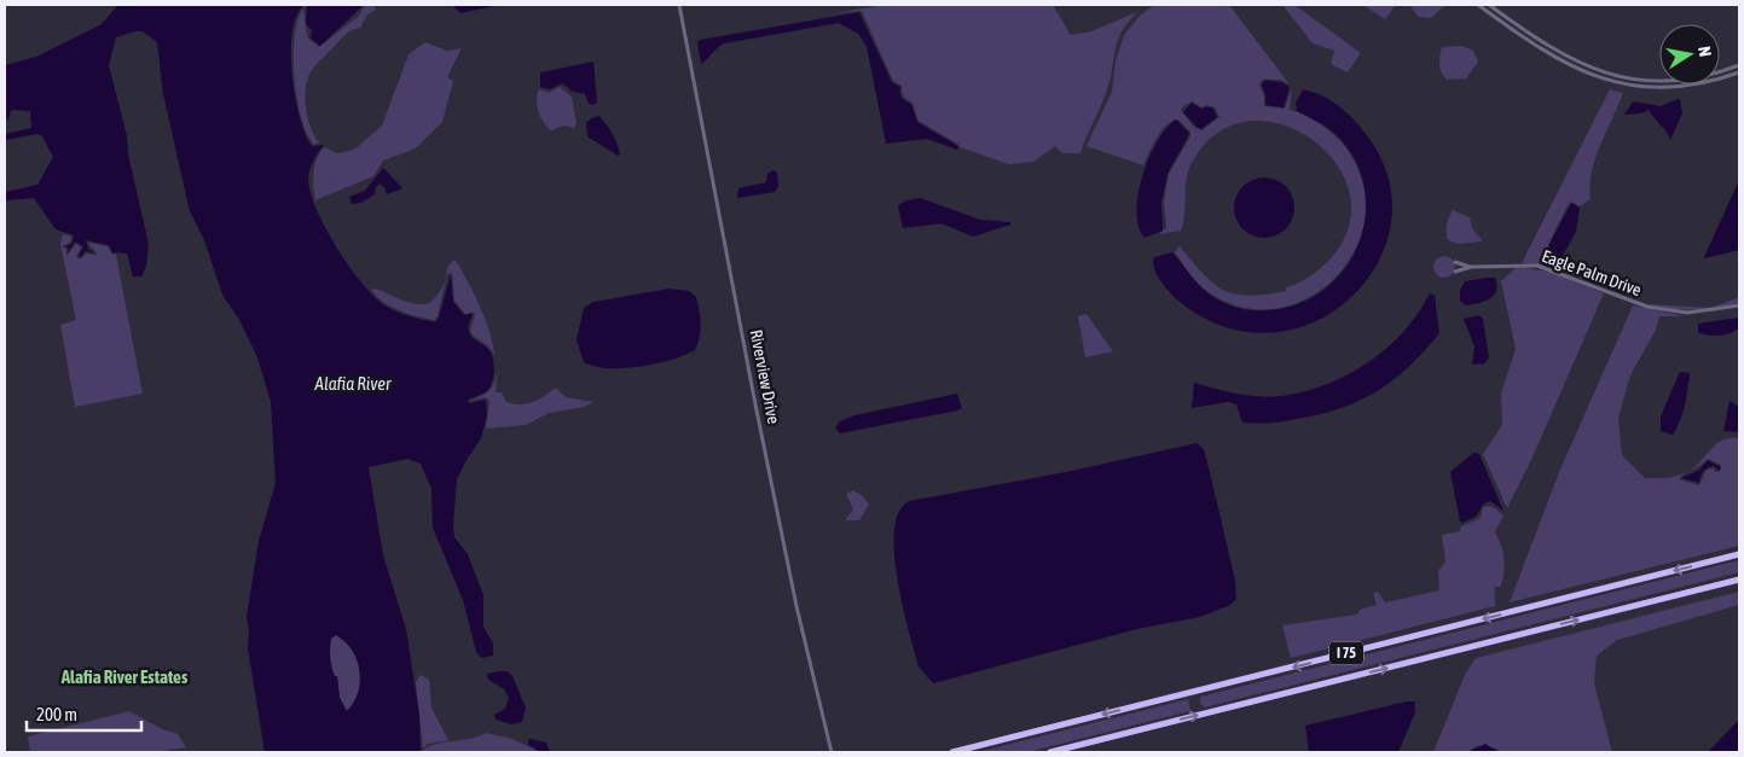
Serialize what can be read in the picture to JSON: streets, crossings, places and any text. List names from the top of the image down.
{
  "streets": {
    "highway": ["I 75"],
    "street": ["Eagle Palm Drive", "Riverview Drive"]
  },
  "districts": ["Alafia River Estates"],
  "water": ["Alafia River"],
  "scale_bar": "200 m",
  "north": "right"
}
